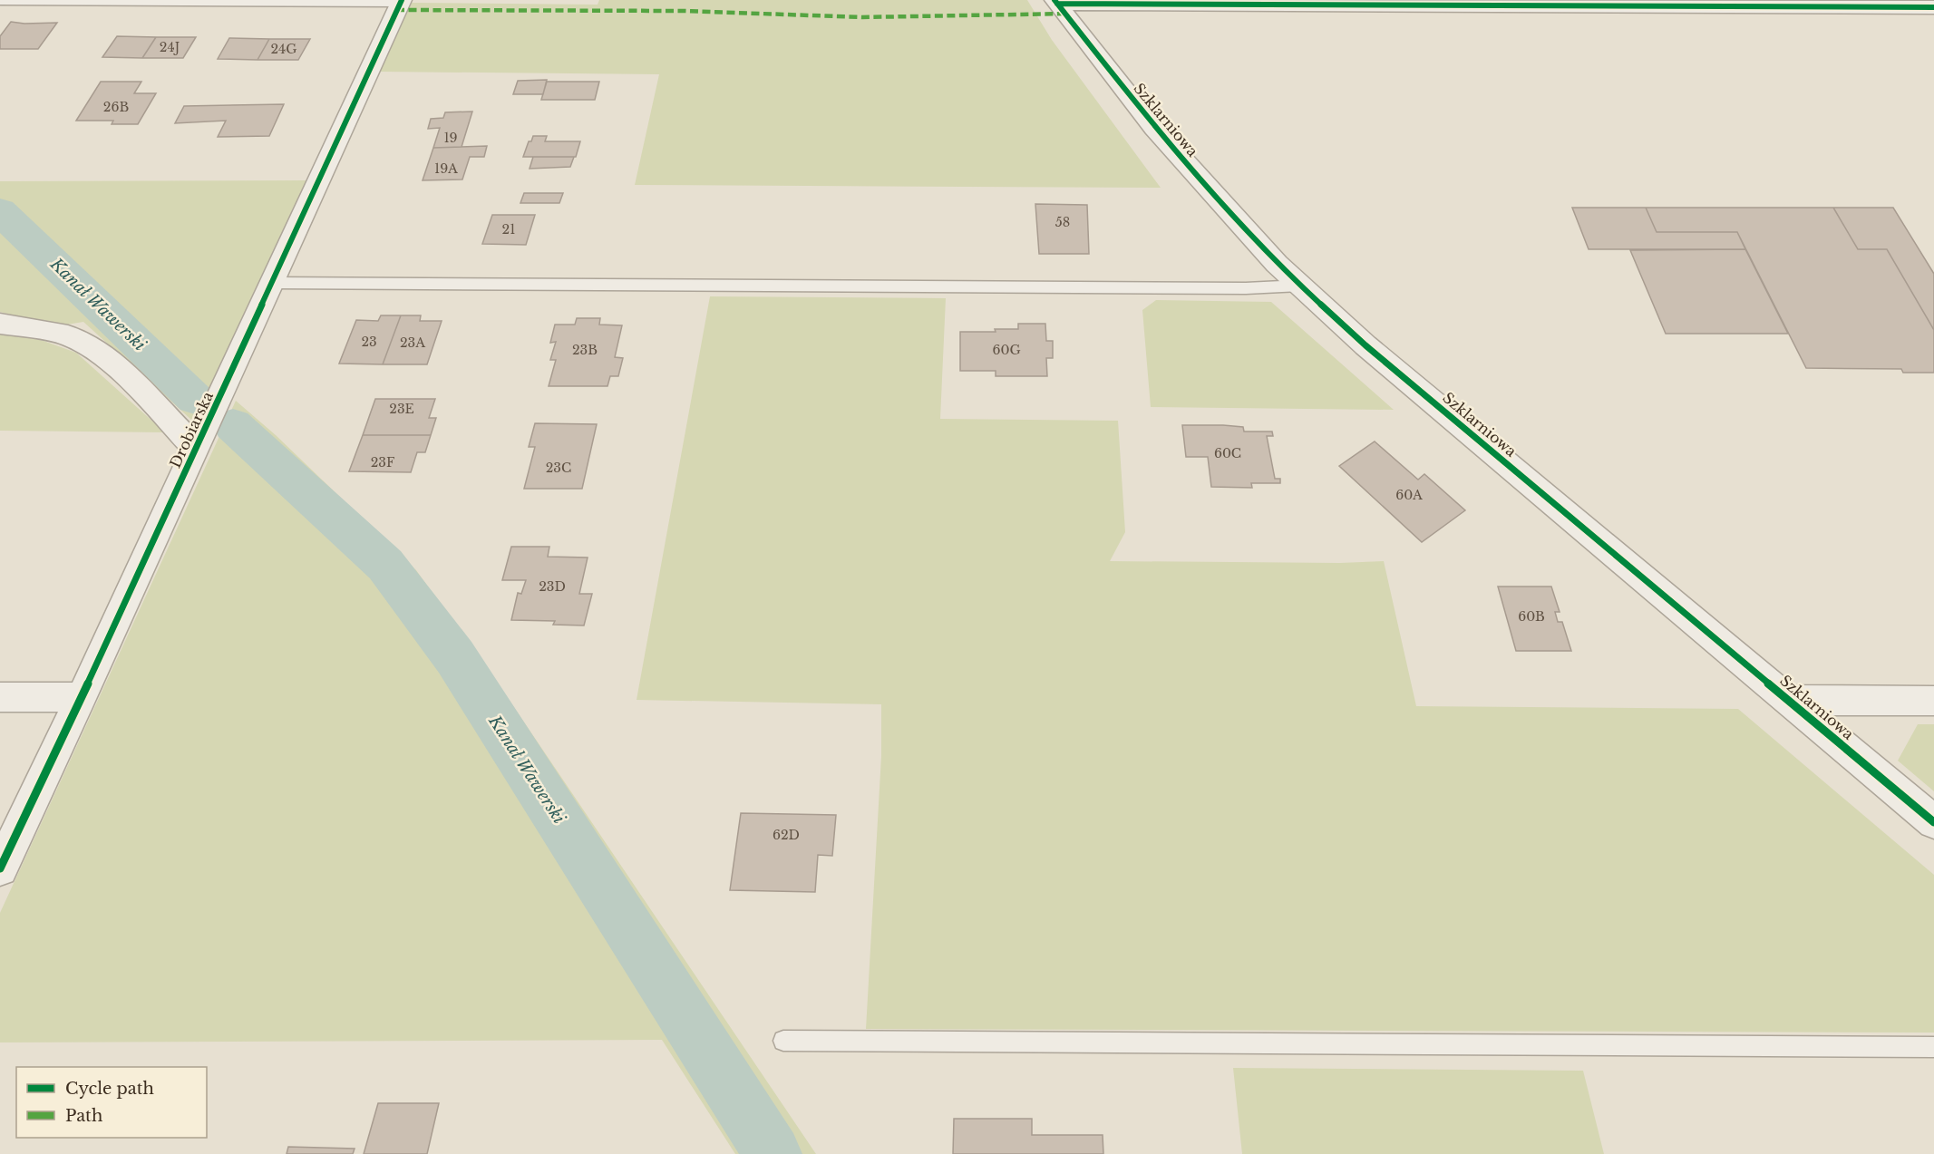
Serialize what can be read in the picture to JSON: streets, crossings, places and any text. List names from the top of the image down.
{
  "streets": {
    "street": ["Szklarniowa", "Drobiarska"]
  },
  "water": ["Kanał Wawerski"],
  "house_numbers": [
    "24J",
    "24G",
    "26B",
    "19",
    "19A",
    "58",
    "21",
    "23",
    "23A",
    "23B",
    "60G",
    "23E",
    "60C",
    "23F",
    "23C",
    "60A",
    "23D",
    "60B",
    "62D"
  ],
  "legend": ["Cycle path", "Path"]
}
